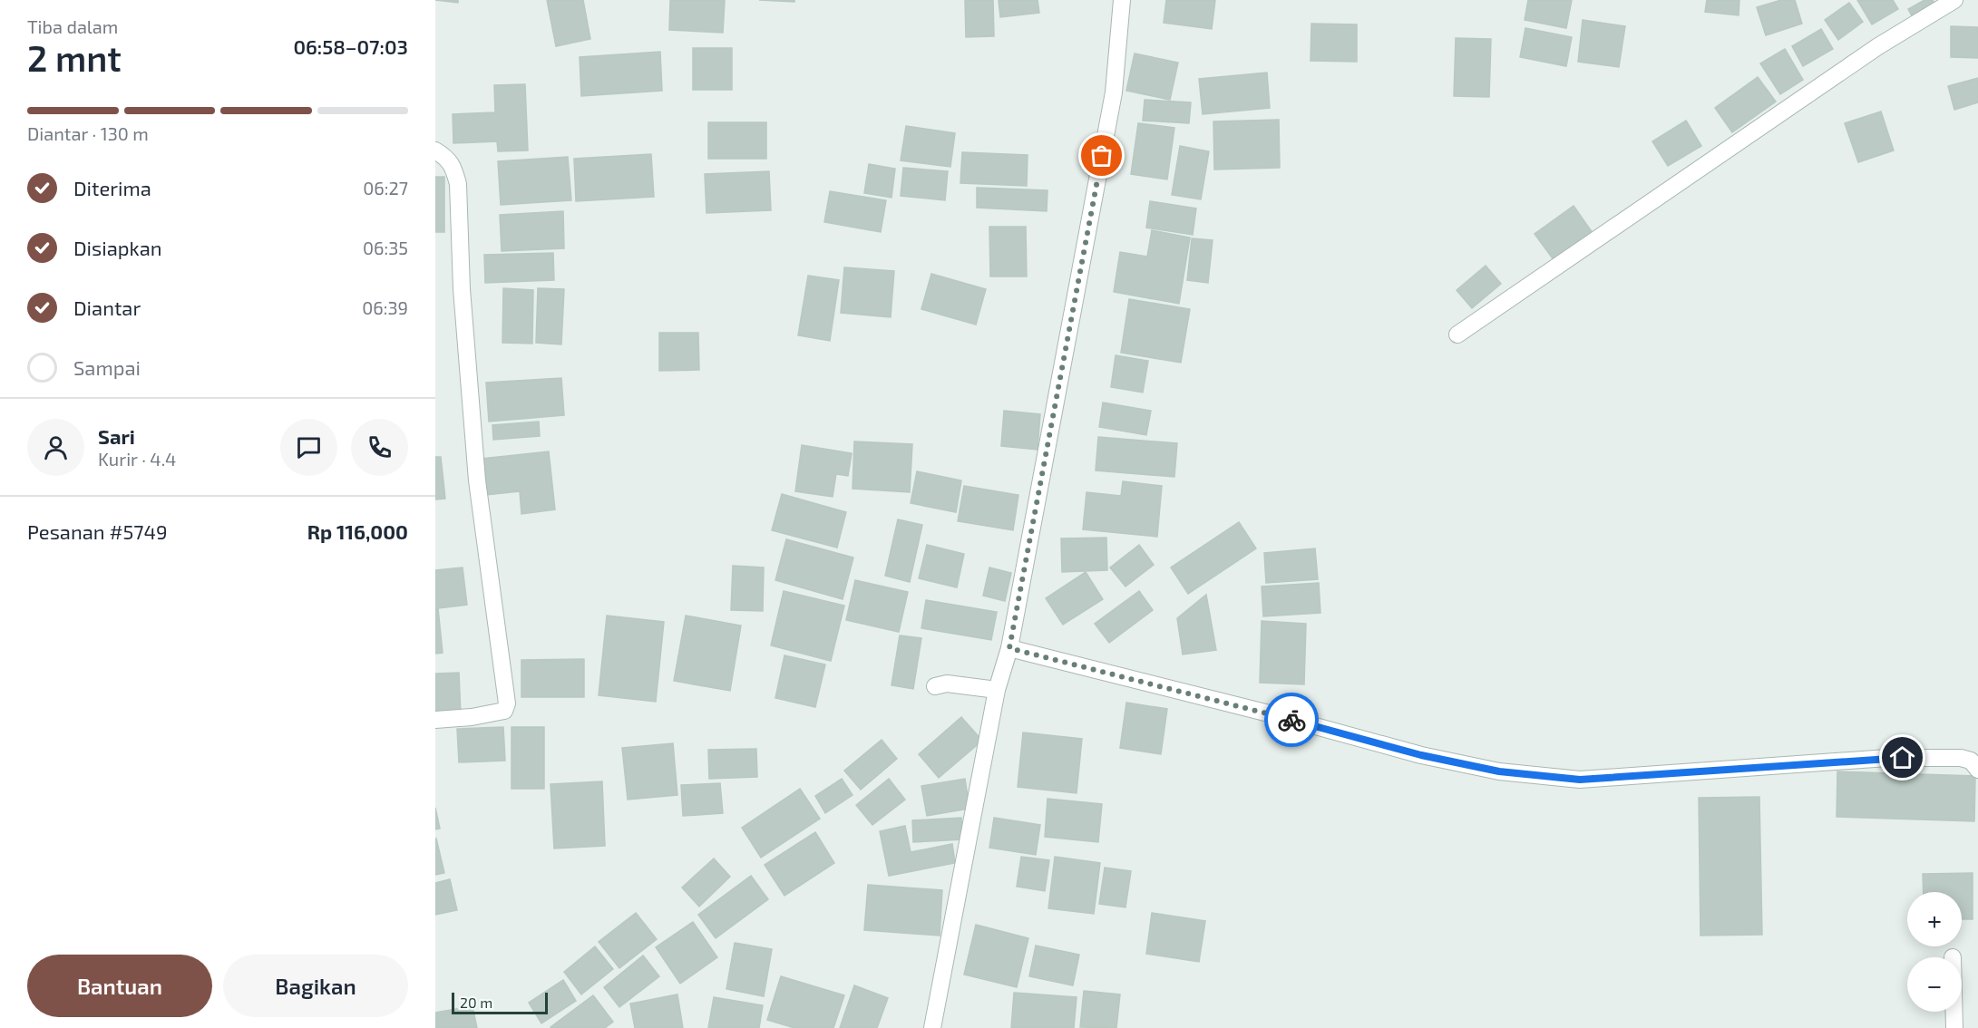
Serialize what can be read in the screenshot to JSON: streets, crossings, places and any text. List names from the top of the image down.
{
  "scale_bar": "20 m",
  "page": {
    "heading": ["2 mnt", "Tiba dalam", "06:58–07:03"],
    "panel": [
      "Sari",
      "Kurir · 4.4",
      "Pesanan #5749",
      "Rp 116,000"
    ],
    "bar": "Diantar · 130 m",
    "list": [
      ["Diterima", "06:27"],
      ["Disiapkan", "06:35"],
      ["Diantar", "06:39"],
      "Sampai"
    ],
    "map_buttons": ["+", "−"],
    "buttons": ["Bantuan", "Bagikan"],
    "scale": "20 m"
  }
}
